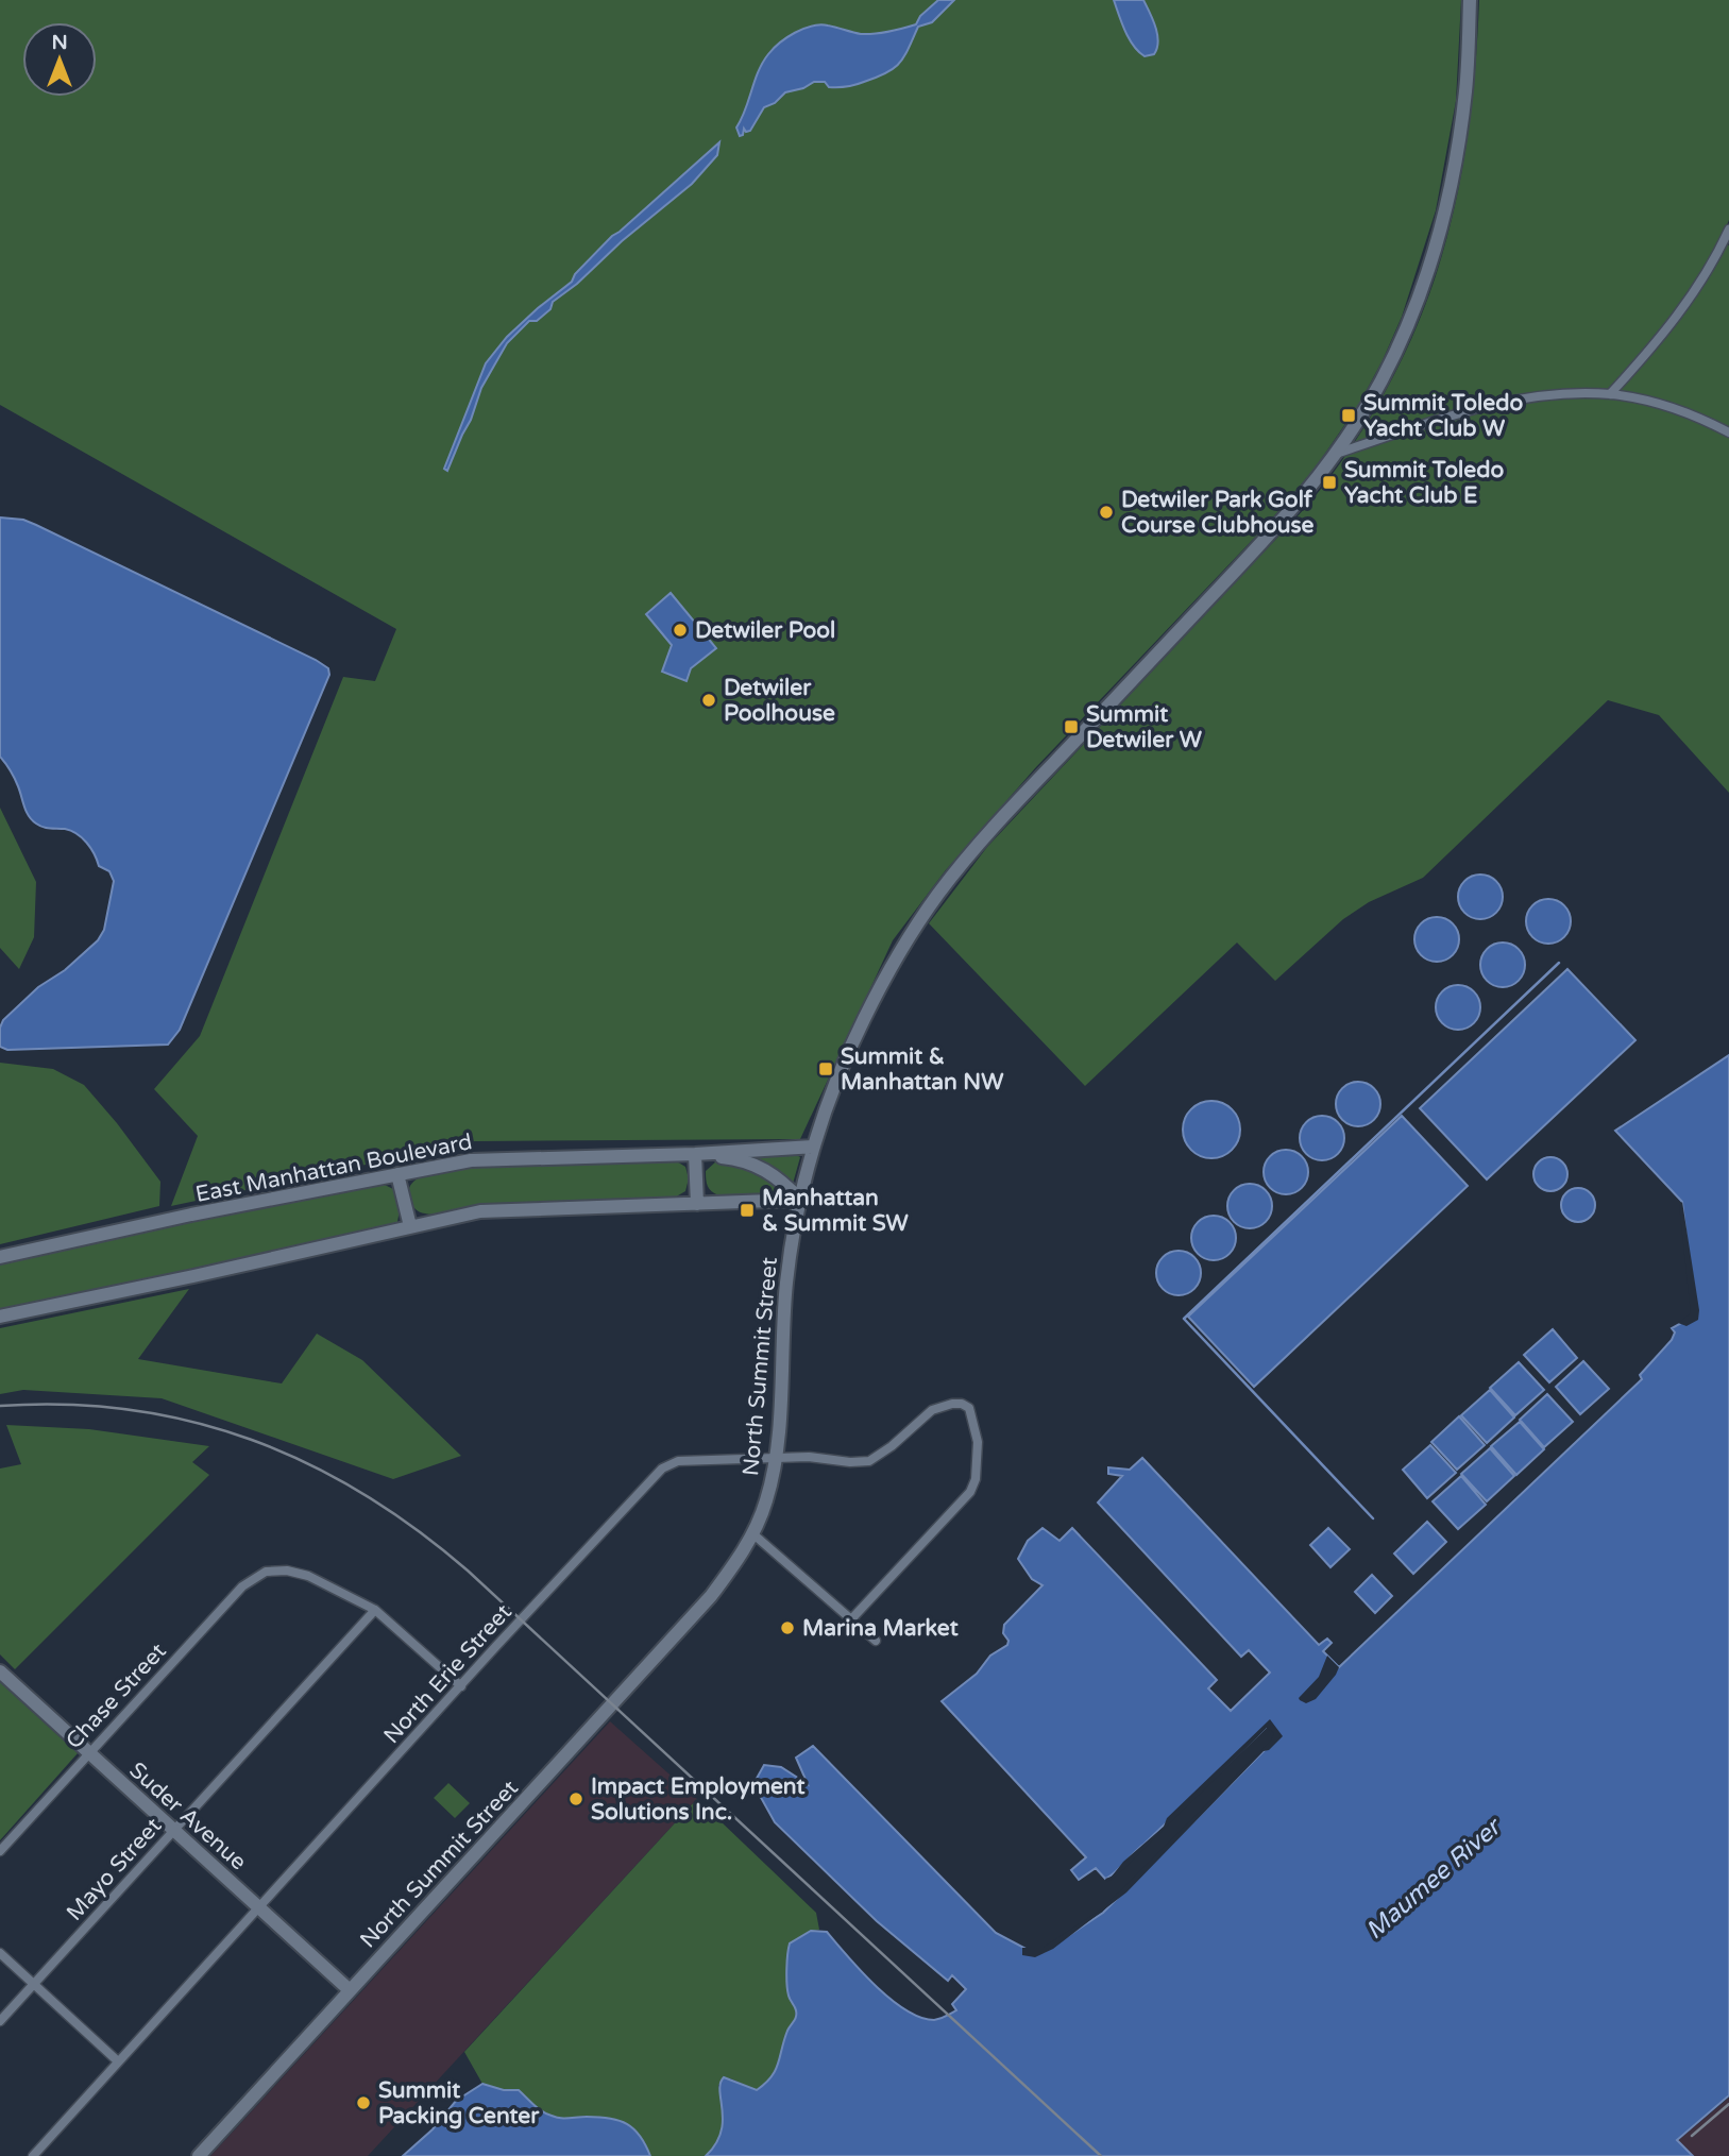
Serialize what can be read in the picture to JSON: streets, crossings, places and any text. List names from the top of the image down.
{
  "streets": {
    "main road": ["East Manhattan Boulevard", "North Summit Street", "Suder Avenue"],
    "street": ["North Erie Street", "Chase Street", "Mayo Street"]
  },
  "crossings": [
    ["East Manhattan Boulevard", "North Summit Street"],
    ["North Summit Street", "North Erie Street"],
    ["North Summit Street", "Suder Avenue"],
    ["North Erie Street", "Suder Avenue"],
    ["Chase Street", "Suder Avenue"],
    ["Chase Street", "Mayo Street"],
    ["Suder Avenue", "Mayo Street"]
  ],
  "water": ["Maumee River"],
  "places": {
    "transit": [
      "Summit Toledo Yacht Club W",
      "Summit Toledo Yacht Club E",
      "Summit Detwiler W",
      "Summit & Manhattan NW",
      "Manhattan & Summit SW"
    ],
    "other": [
      "Detwiler Park Golf Course Clubhouse",
      "Detwiler Pool",
      "Detwiler Poolhouse",
      "Marina Market",
      "Impact Employment Solutions Inc.",
      "Summit Packing Center"
    ]
  },
  "north": "top"
}
